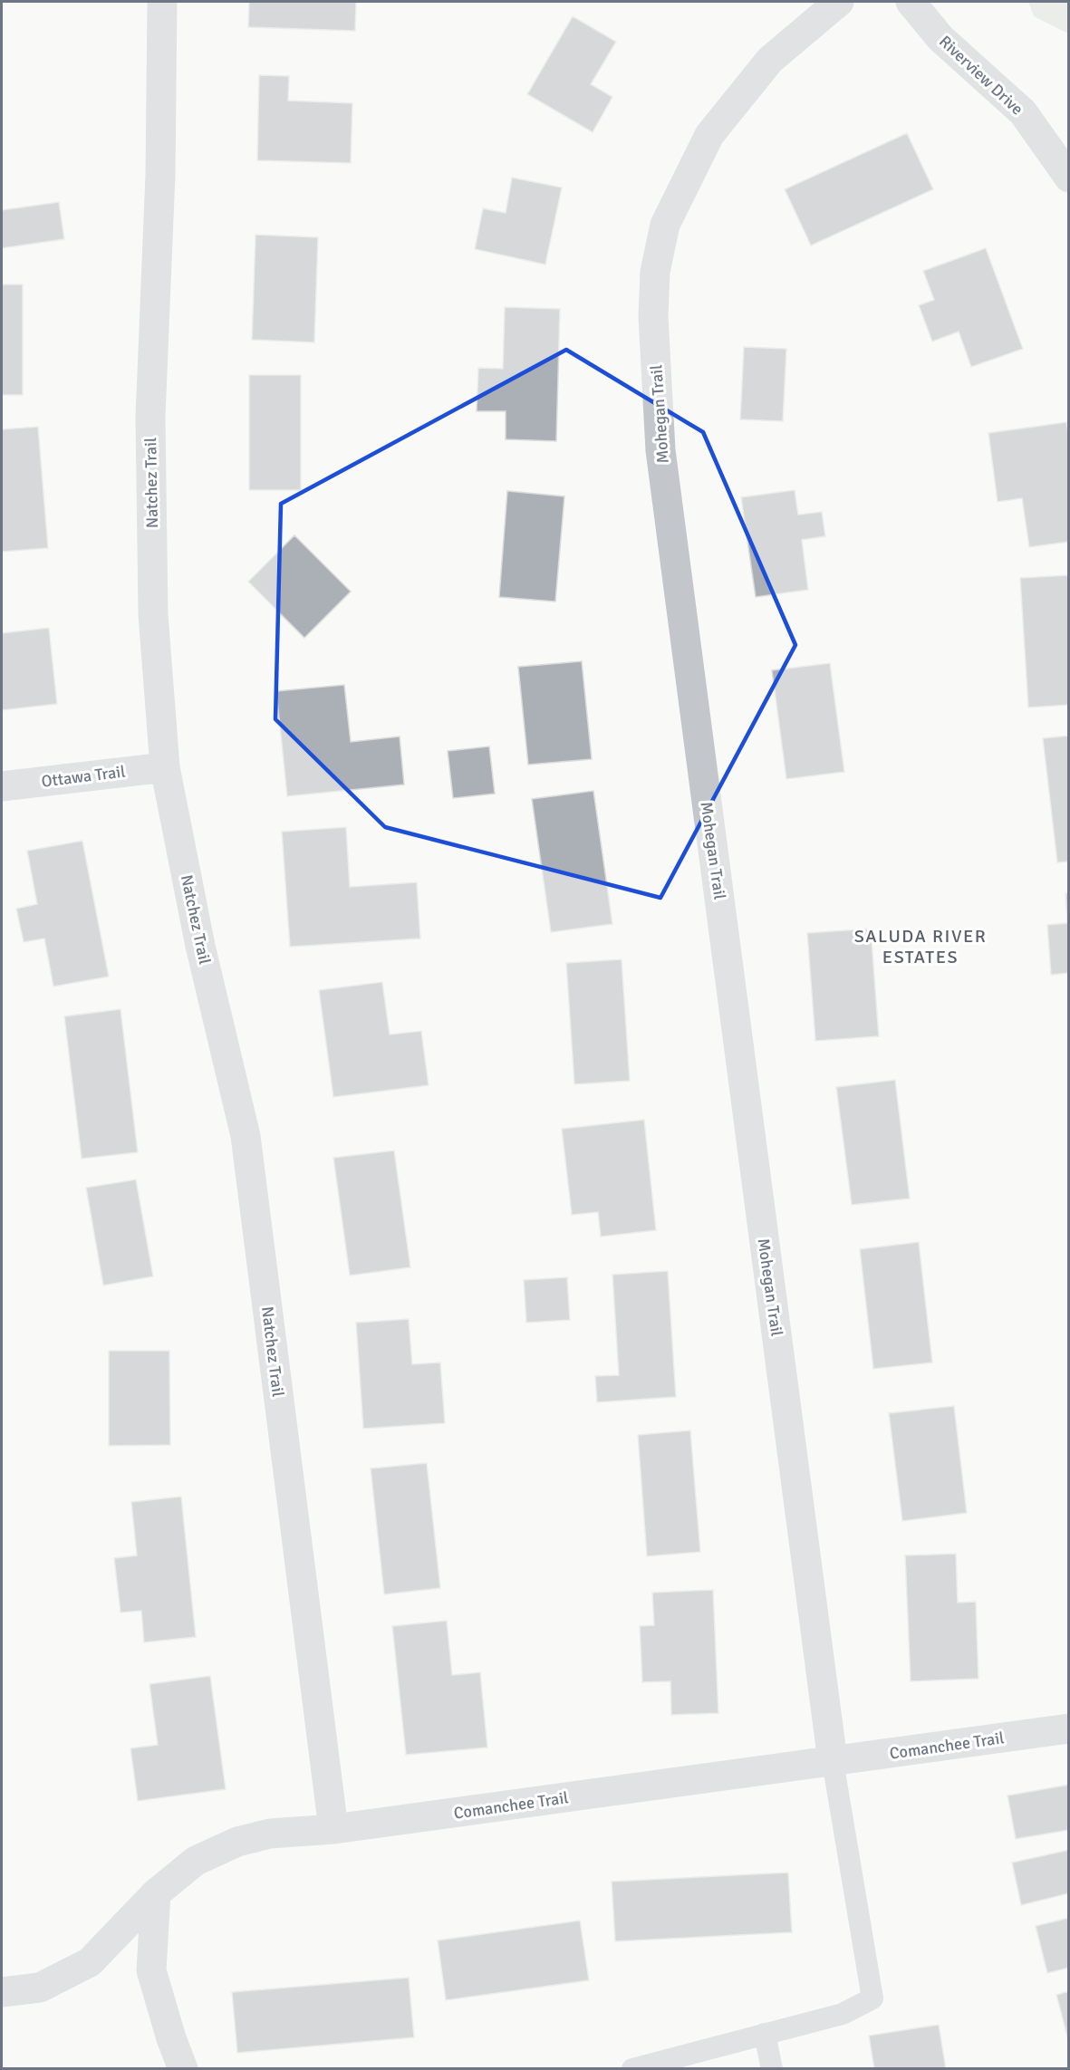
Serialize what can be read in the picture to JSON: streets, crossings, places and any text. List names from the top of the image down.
{
  "streets": {
    "street": [
      "Riverview Drive",
      "Mohegan Trail",
      "Natchez Trail",
      "Ottawa Trail",
      "Comanchee Trail"
    ]
  },
  "crossings": [
    ["Mohegan Trail", "Comanchee Trail"],
    ["Natchez Trail", "Ottawa Trail"],
    ["Natchez Trail", "Comanchee Trail"]
  ],
  "districts": ["SALUDA RIVER ESTATES"]
}
